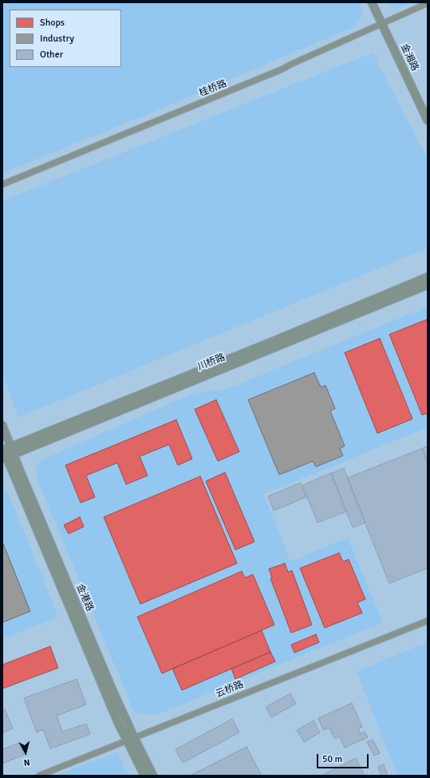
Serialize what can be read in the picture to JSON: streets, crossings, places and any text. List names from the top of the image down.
{
  "streets": {
    "street": [
      "金湘路",
      "桂桥路",
      "川桥路",
      "金港路",
      "云桥路"
    ]
  },
  "crossings": [
    ["金湘路", "桂桥路"],
    ["川桥路", "金港路"],
    ["金港路", "云桥路"]
  ],
  "legend": ["Shops", "Industry", "Other"],
  "scale_bar": "50 m",
  "north": "bottom"
}
